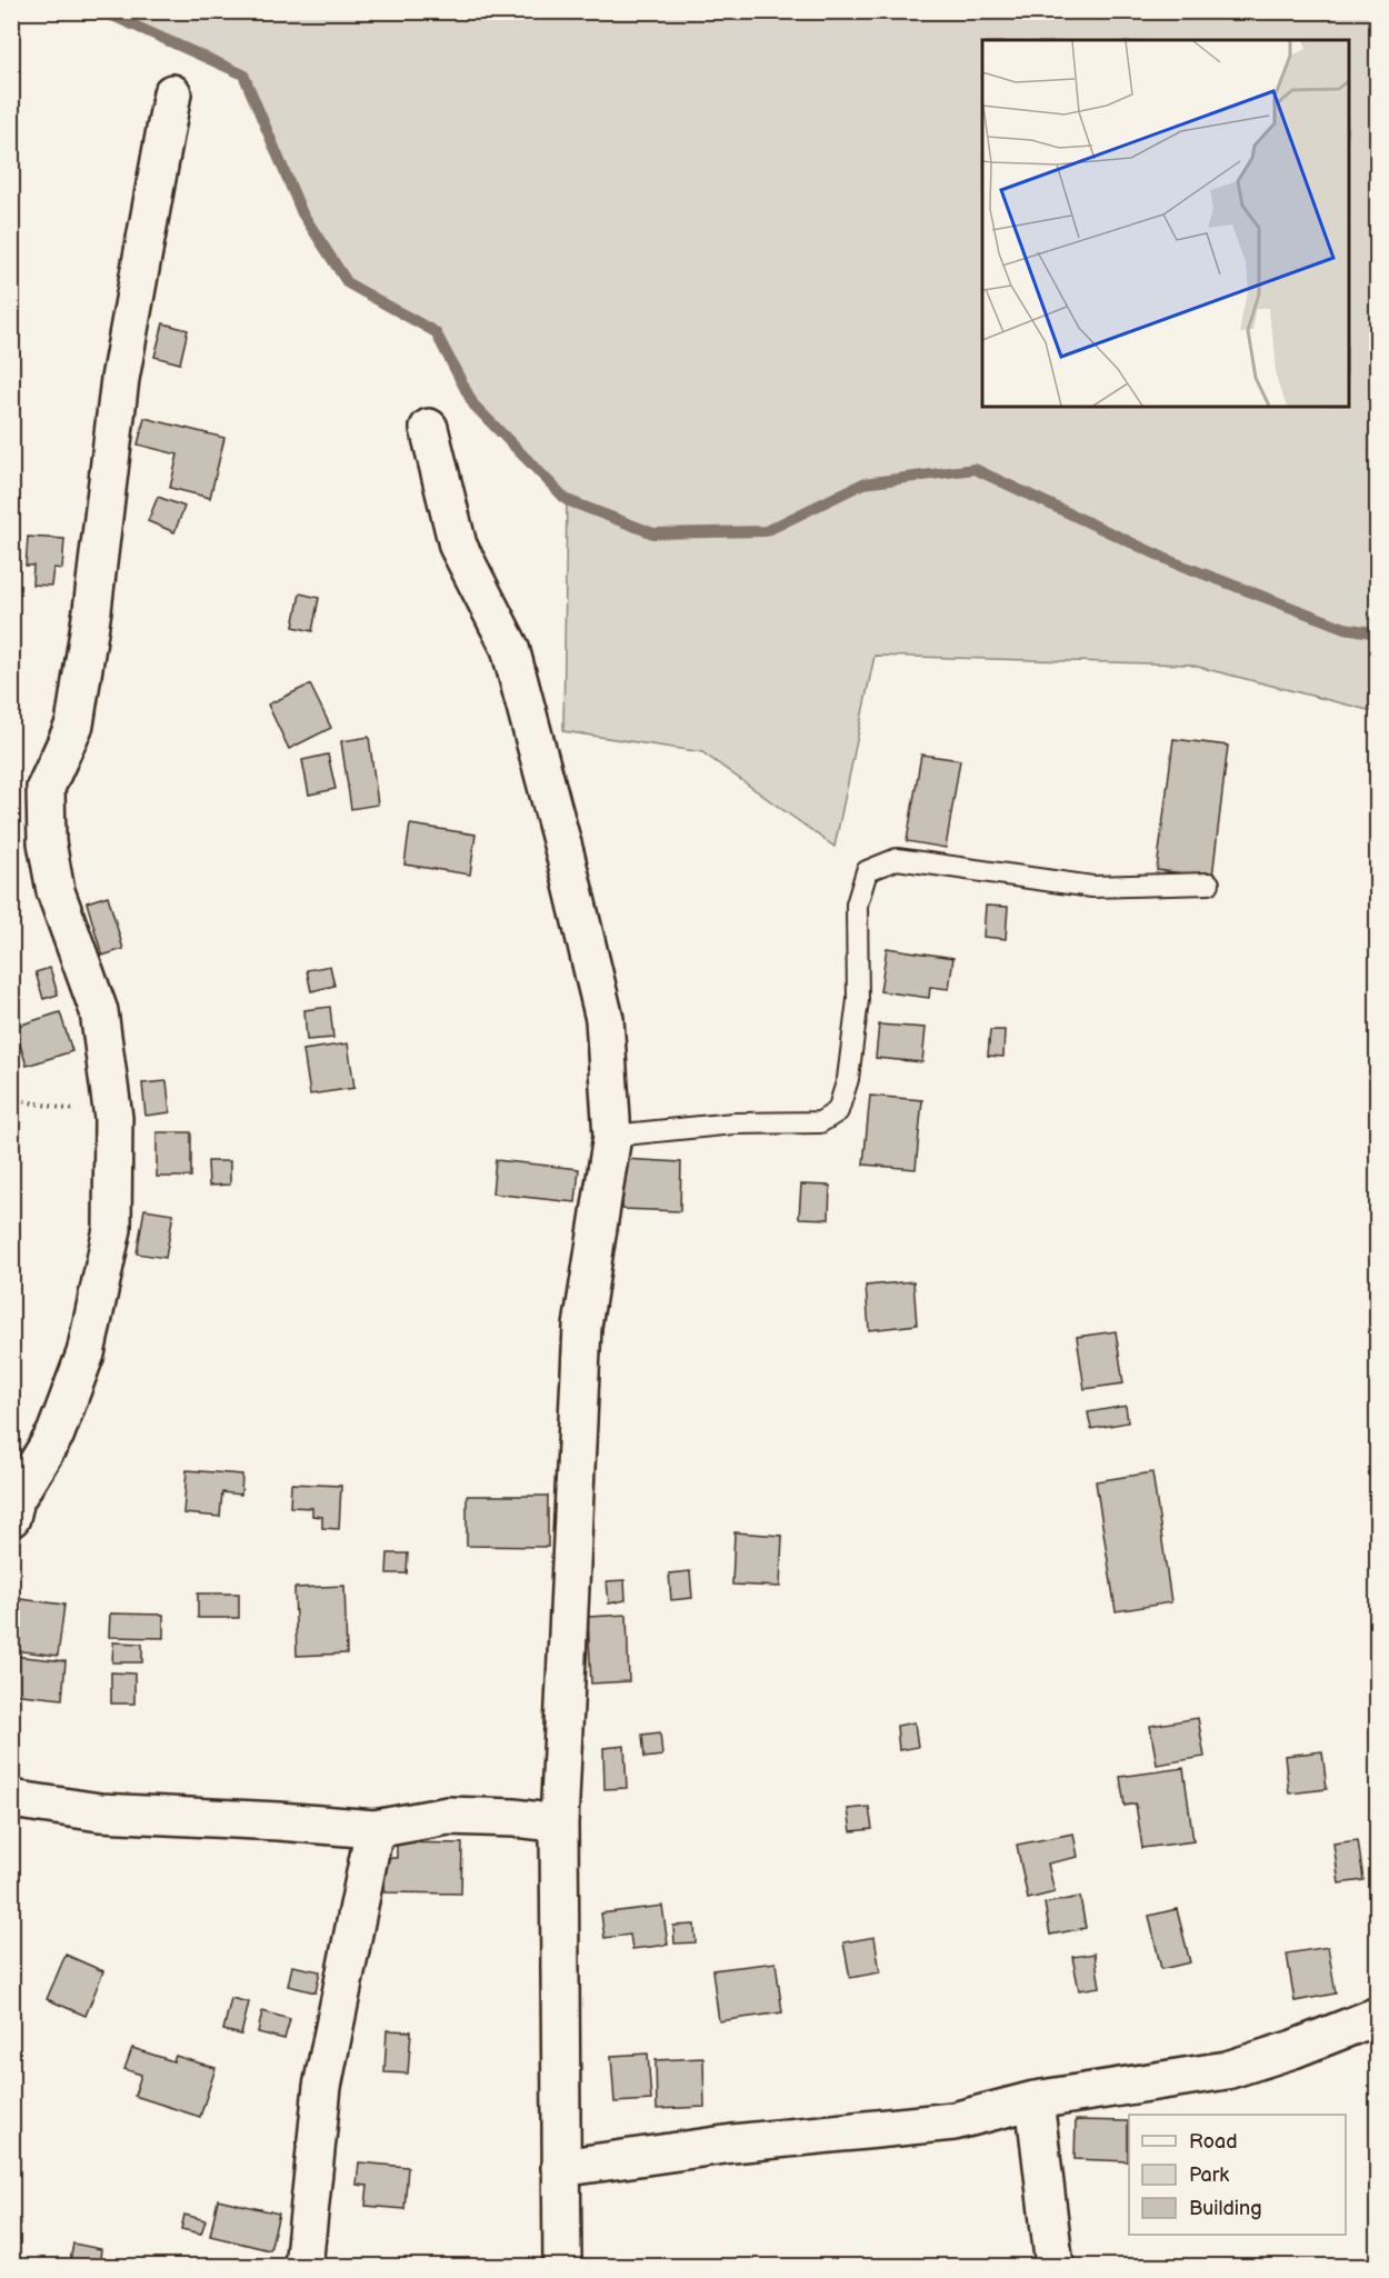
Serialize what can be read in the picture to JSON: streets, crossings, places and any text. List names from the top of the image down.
{
  "legend": ["Road", "Park", "Building"]
}
